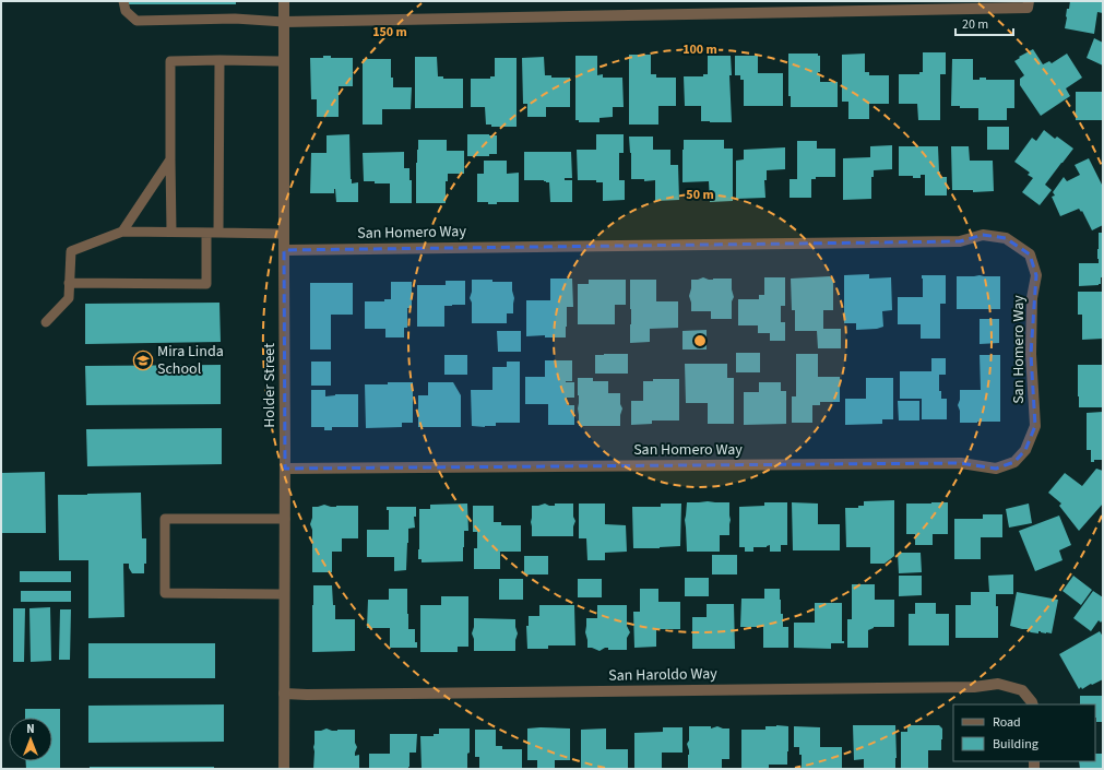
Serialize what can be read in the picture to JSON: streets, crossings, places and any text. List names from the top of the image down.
{
  "streets": {
    "street": ["San Homero Way", "Holder Street", "San Haroldo Way"]
  },
  "crossings": [
    ["San Homero Way", "Holder Street"],
    ["Holder Street", "San Haroldo Way"]
  ],
  "places": {
    "school or university": ["Mira Linda School"]
  },
  "legend": ["Road", "Building"],
  "scale_bar": "20 m",
  "north": "top",
  "rings": ["150 m", "100 m", "50 m"]
}
